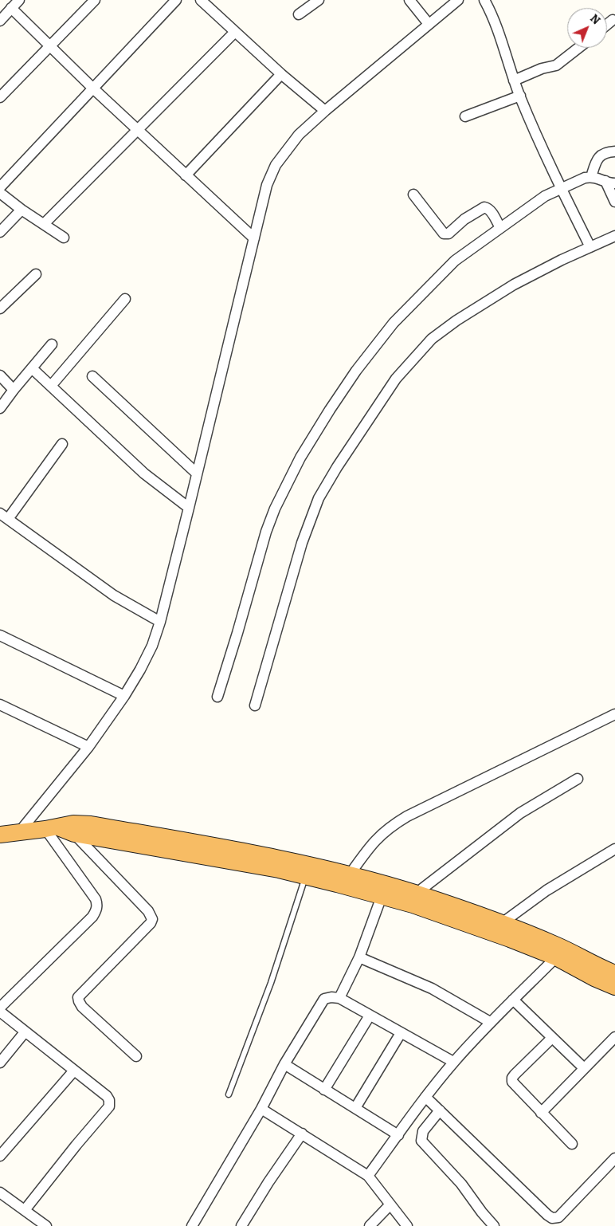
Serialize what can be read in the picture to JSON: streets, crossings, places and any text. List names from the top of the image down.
{
  "north": "top right"
}
